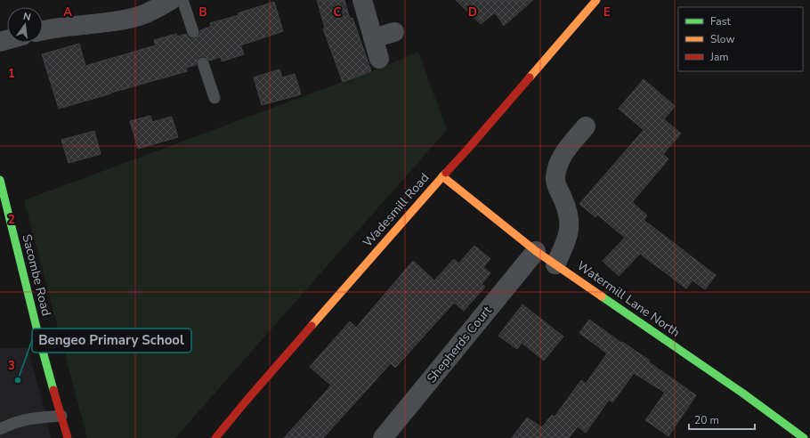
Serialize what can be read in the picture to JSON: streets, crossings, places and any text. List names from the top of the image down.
{
  "streets": {
    "street": [
      "Wadesmill Road",
      "Sacombe Road",
      "Watermill Lane North",
      "Shepherds Court"
    ]
  },
  "crossings": [
    ["Wadesmill Road", "Watermill Lane North"],
    ["Watermill Lane North", "Shepherds Court"]
  ],
  "places": ["Bengeo Primary School"],
  "legend": ["Fast", "Slow", "Jam"],
  "scale_bar": "20 m",
  "north": "top",
  "grid": {
    "columns": [
      "A",
      "B",
      "C",
      "D",
      "E"
    ],
    "rows": ["1", "2", "3"]
  }
}
